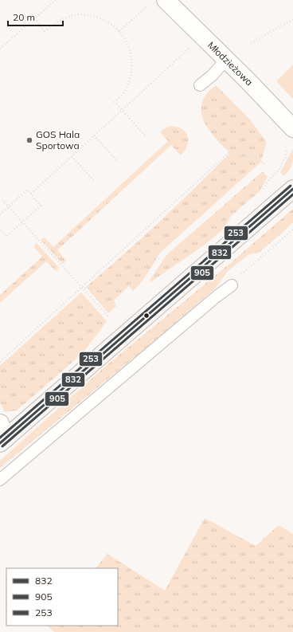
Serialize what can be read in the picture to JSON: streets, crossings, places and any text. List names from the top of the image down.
{
  "streets": {
    "street": ["Młodzieżowa"]
  },
  "places": ["GOS Hala Sportowa"],
  "lines": ["transit line 253", "transit line 832", "transit line 905"],
  "legend": ["832", "905", "253"],
  "scale_bar": "20 m"
}
